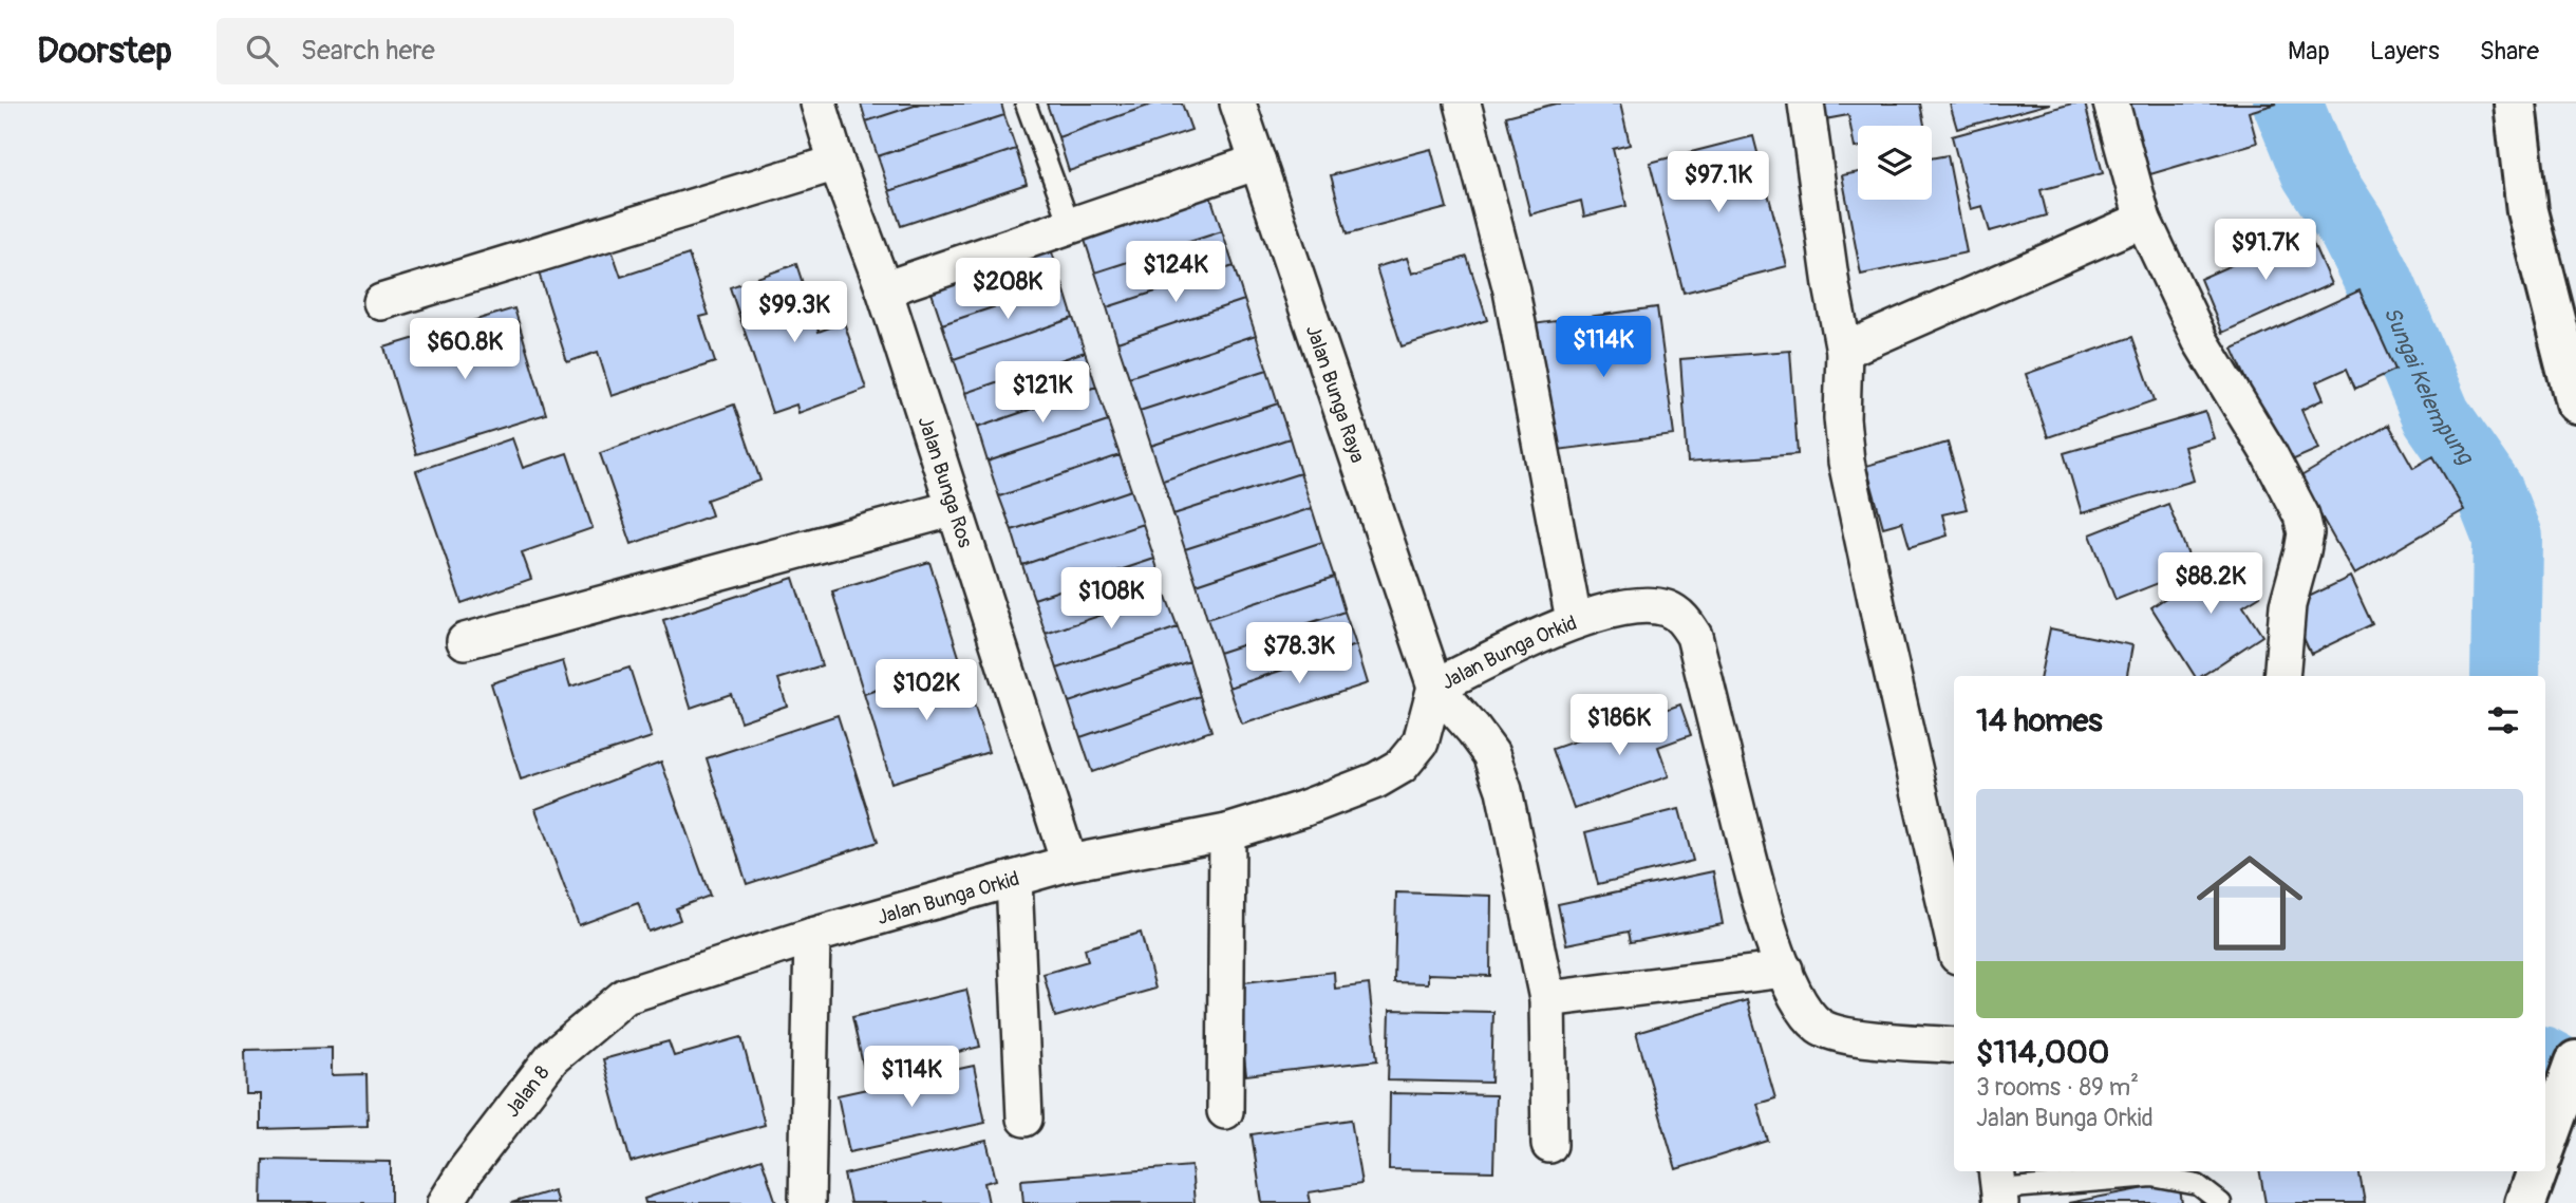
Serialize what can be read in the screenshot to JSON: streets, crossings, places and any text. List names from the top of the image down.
{
  "streets": {
    "street": [
      "Jalan Bunga Raya",
      "Jalan Bunga Ros",
      "Jalan Bunga Orkid",
      "Jalan 8"
    ]
  },
  "crossings": [
    ["Jalan Bunga Raya", "Jalan Bunga Orkid"],
    ["Jalan Bunga Ros", "Jalan Bunga Orkid"],
    ["Jalan Bunga Orkid", "Jalan 8"]
  ],
  "water": ["Sungai Kelempung"],
  "page": {
    "header": "Doorstep",
    "search": "Search here",
    "nav": ["Map", "Layers", "Share"],
    "price": [
      "$97.1K",
      "$91.7K",
      "$124K",
      "$208K",
      "$99.3K",
      "$114K",
      "$60.8K",
      "$121K",
      "$88.2K",
      "$108K",
      "$78.3K",
      "$102K",
      "$186K",
      "$114K"
    ],
    "heading": "14 homes",
    "list": [
      {
        "name": "$114,000",
        "note": "3 rooms · 89 m² · Jalan Bunga Orkid"
      }
    ]
  }
}
